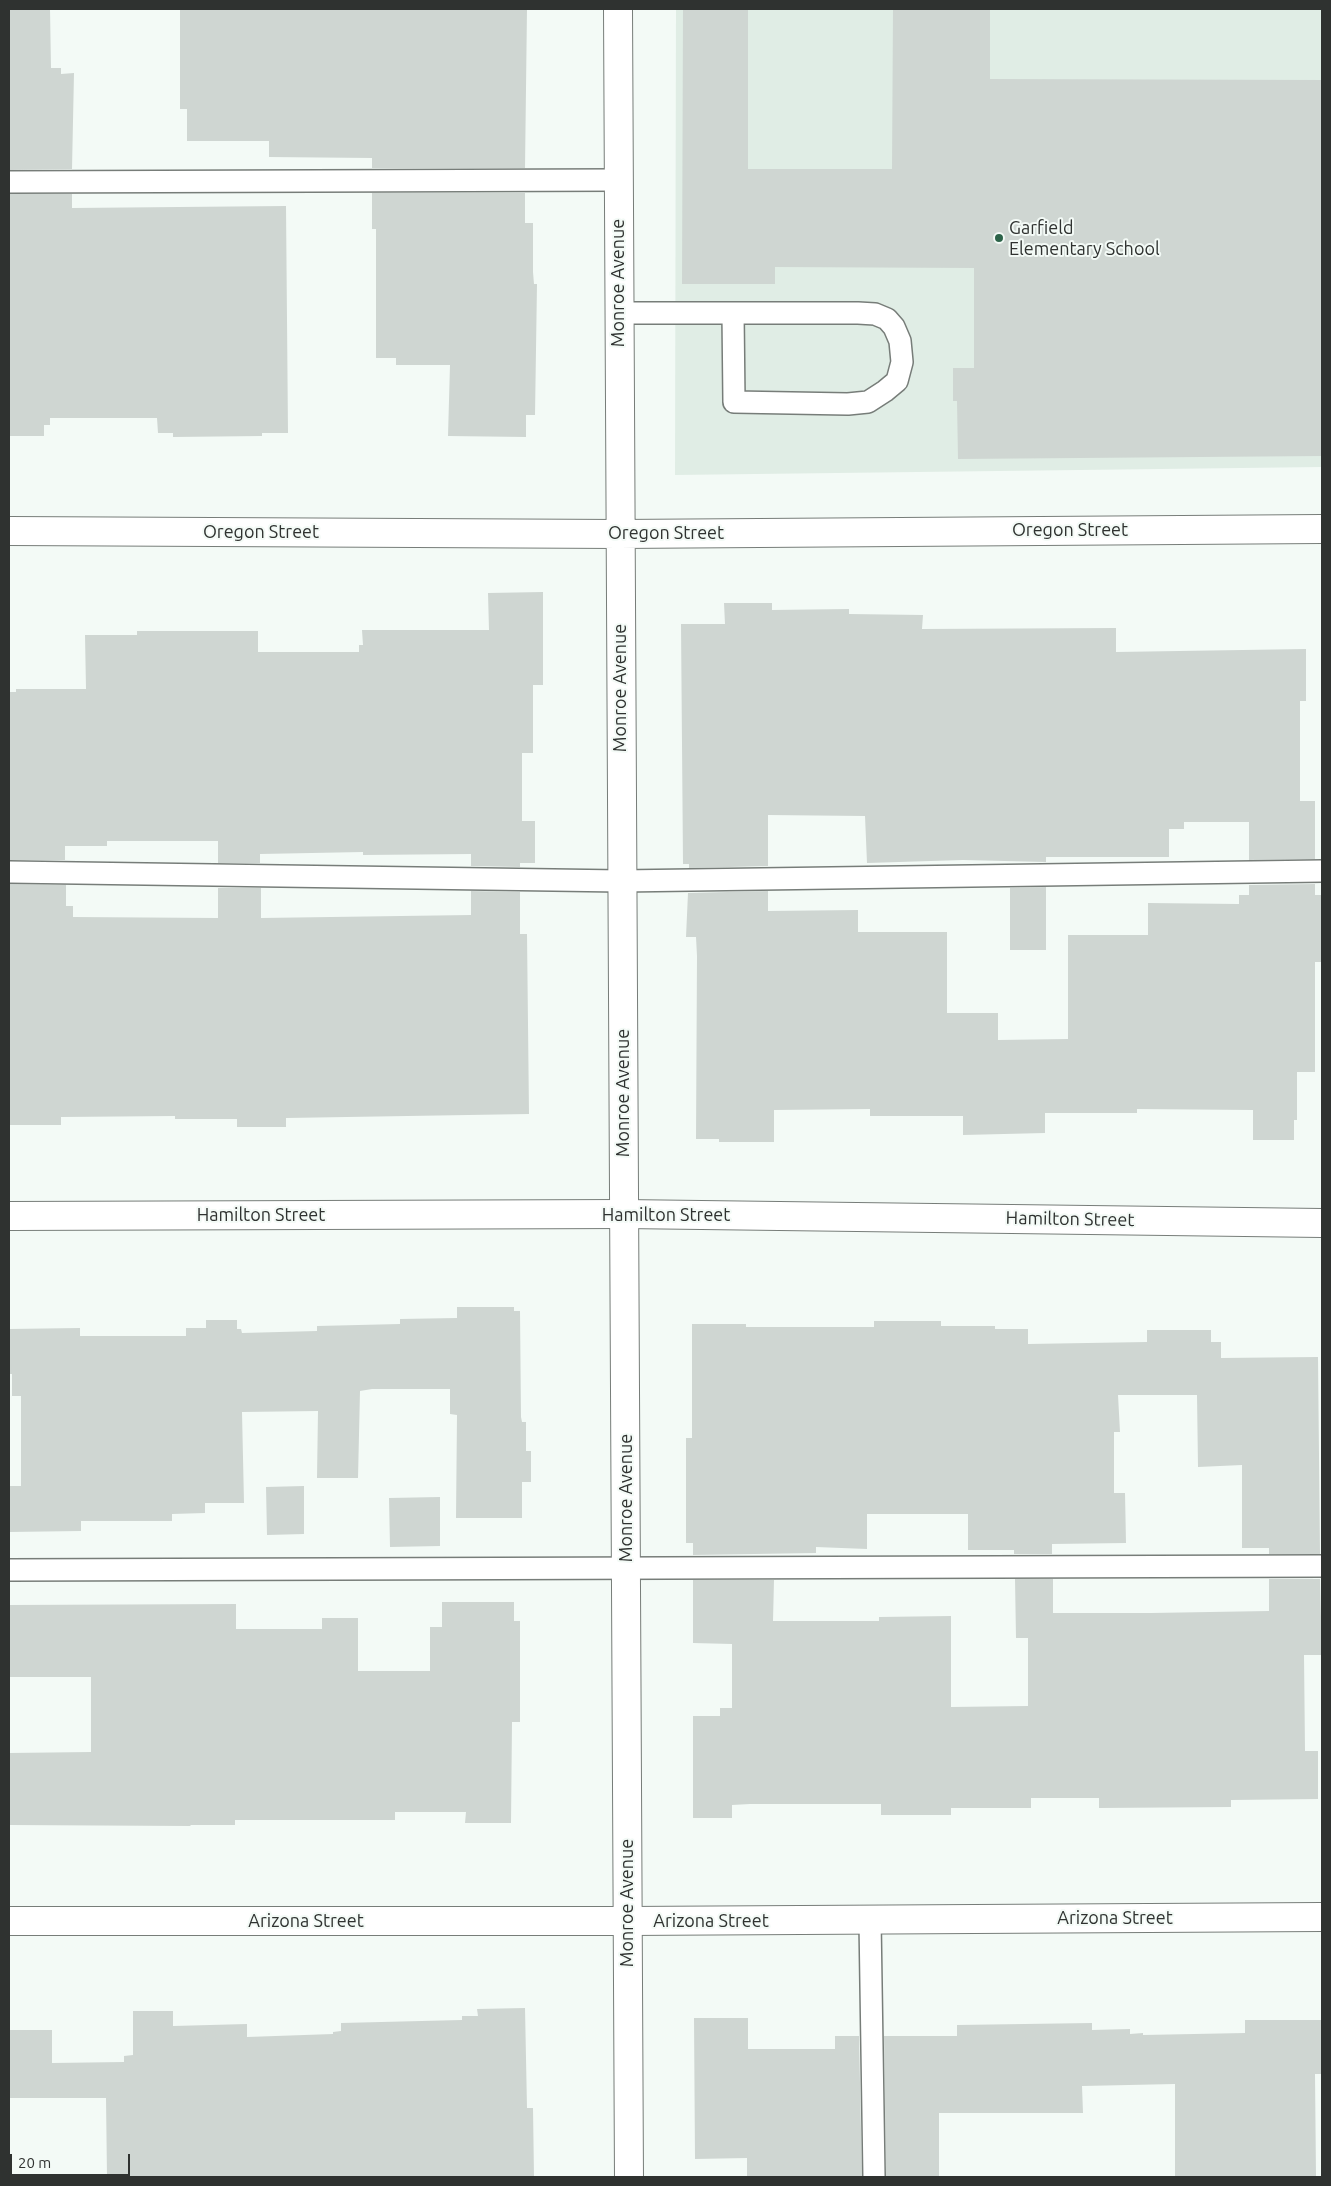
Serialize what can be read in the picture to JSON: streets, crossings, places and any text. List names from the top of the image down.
{
  "streets": {
    "street": [
      "Monroe Avenue",
      "Oregon Street",
      "Hamilton Street",
      "Arizona Street"
    ]
  },
  "crossings": [
    ["Monroe Avenue", "Oregon Street"],
    ["Monroe Avenue", "Hamilton Street"],
    ["Monroe Avenue", "Arizona Street"]
  ],
  "places": ["Garfield Elementary School"],
  "scale_bar": "20 m"
}
